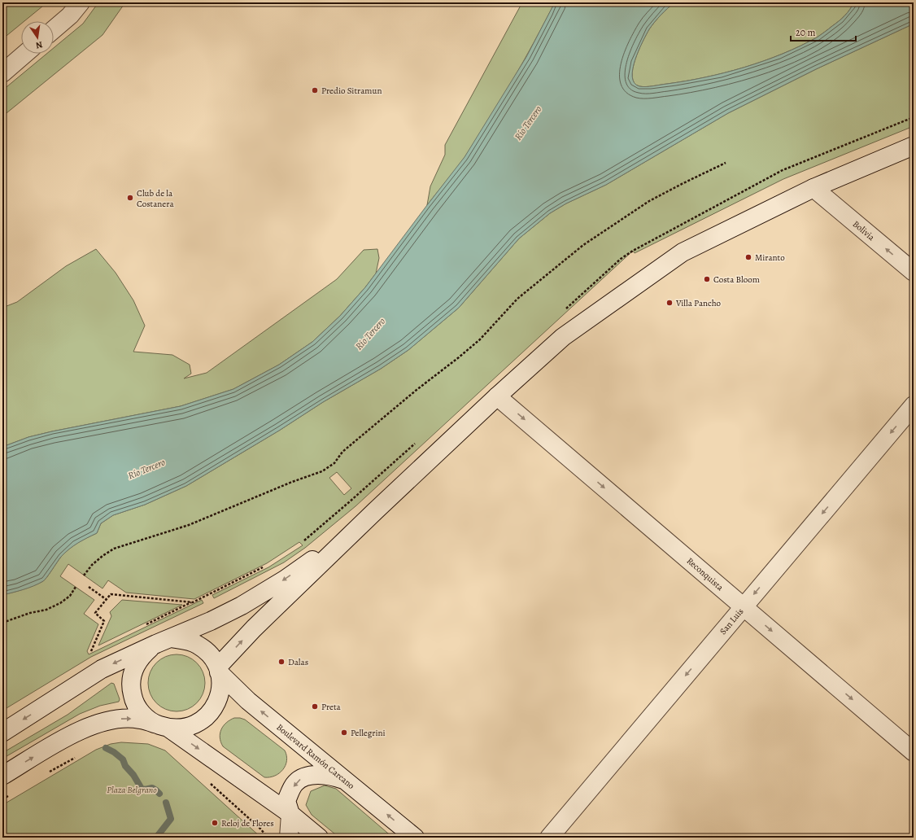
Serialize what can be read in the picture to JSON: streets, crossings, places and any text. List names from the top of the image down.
{
  "streets": {
    "main road": [
      "Bolivia",
      "Reconquista",
      "San Luis",
      "Boulevard Ramón Carcano"
    ]
  },
  "crossings": [
    ["Reconquista", "San Luis"]
  ],
  "one_way": ["Bolivia", "Reconquista", "San Luis"],
  "water": ["Río Tercero"],
  "parks": ["Plaza Belgrano"],
  "places": [
    "Predio Sitramun",
    "Club de la Costanera",
    "Miranto",
    "Costa Bloom",
    "Villa Pancho",
    "Dalas",
    "Preta",
    "Pellegrini",
    "Reloj de Flores"
  ],
  "scale_bar": "20 m",
  "north": "bottom"
}
